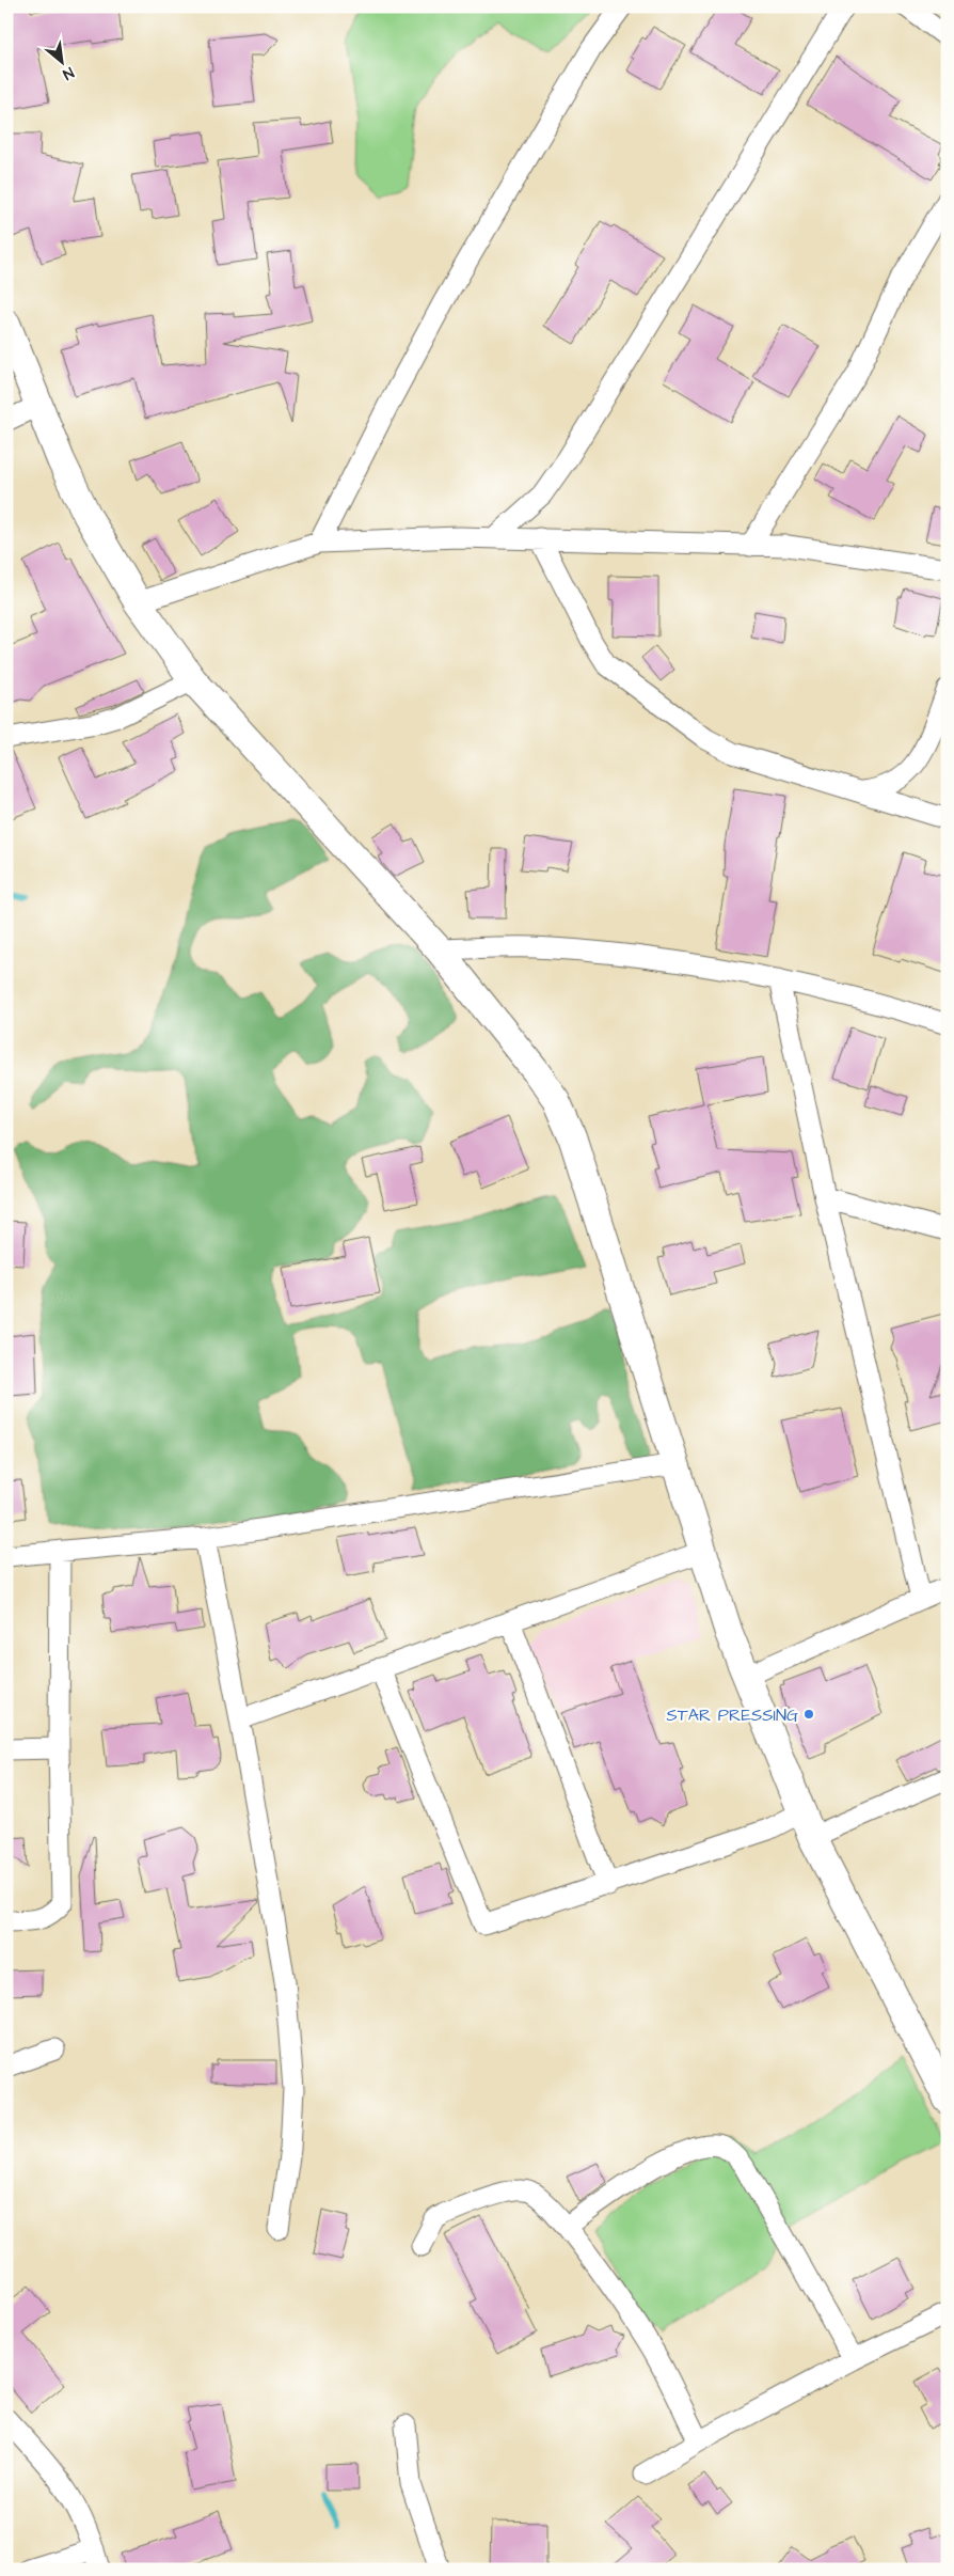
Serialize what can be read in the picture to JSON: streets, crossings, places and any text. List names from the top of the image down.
{
  "places": ["STAR PRESSING"],
  "north": "bottom right"
}
